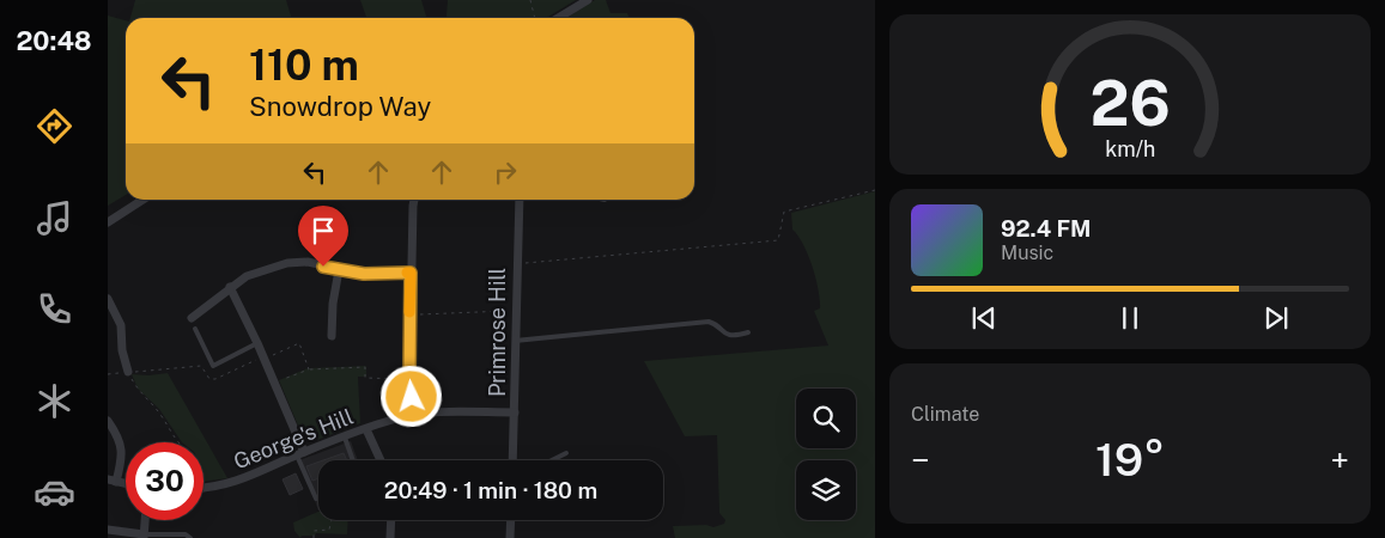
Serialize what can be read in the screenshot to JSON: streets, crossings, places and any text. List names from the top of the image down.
{
  "streets": {
    "street": ["Primrose Hill", "George's Hill"]
  },
  "crossings": [
    ["Primrose Hill", "George's Hill"]
  ],
  "page": {
    "tabs": "20:48",
    "turn": ["110 m", "Snowdrop Way"],
    "song": ["92.4 FM", "Music"],
    "tile": "Climate",
    "heat": ["−", "19°", "+"],
    "limit": "30",
    "trip": "20:49 · 1 min · 180 m",
    "gauge": ["26", "km/h"]
  }
}
